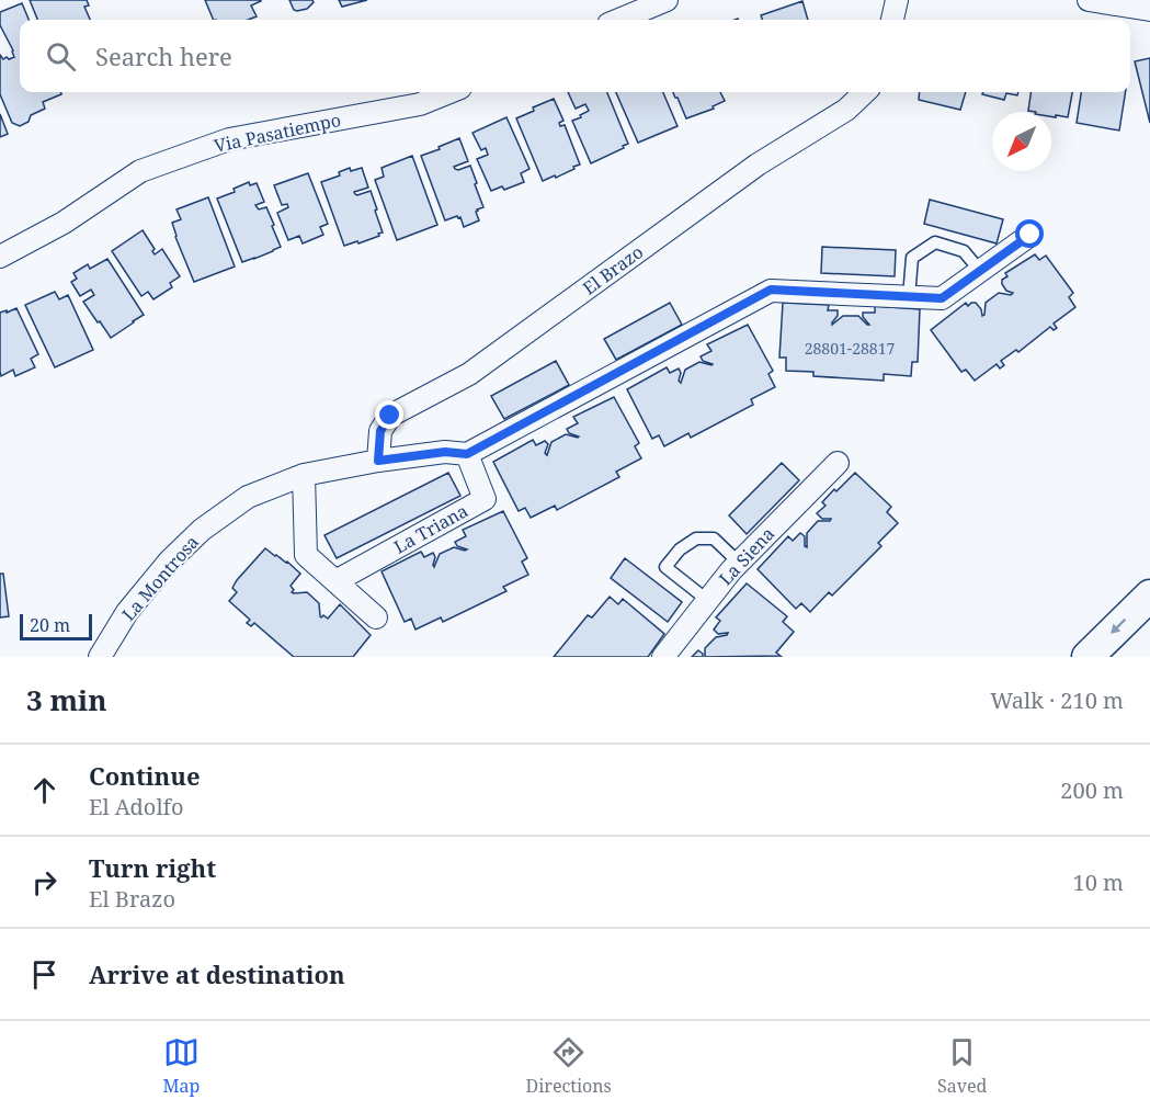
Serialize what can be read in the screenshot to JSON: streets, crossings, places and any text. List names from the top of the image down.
{
  "streets": {
    "street": [
      "Via Pasatiempo",
      "El Brazo",
      "La Triana",
      "La Siena",
      "La Montrosa"
    ]
  },
  "crossings": [
    ["El Brazo", "La Montrosa"],
    ["La Triana", "La Montrosa"]
  ],
  "house_numbers": ["28801-28817"],
  "scale_bar": "20 m",
  "north": "bottom left",
  "page": {
    "search": "Search here",
    "scale": "20 m",
    "heading": ["3 min", "Walk · 210 m"],
    "list": [
      ["Continue", "El Adolfo", "200 m"],
      ["Turn right", "El Brazo", "10 m"],
      "Arrive at destination"
    ],
    "nav": ["Map", "Directions", "Saved"]
  }
}
